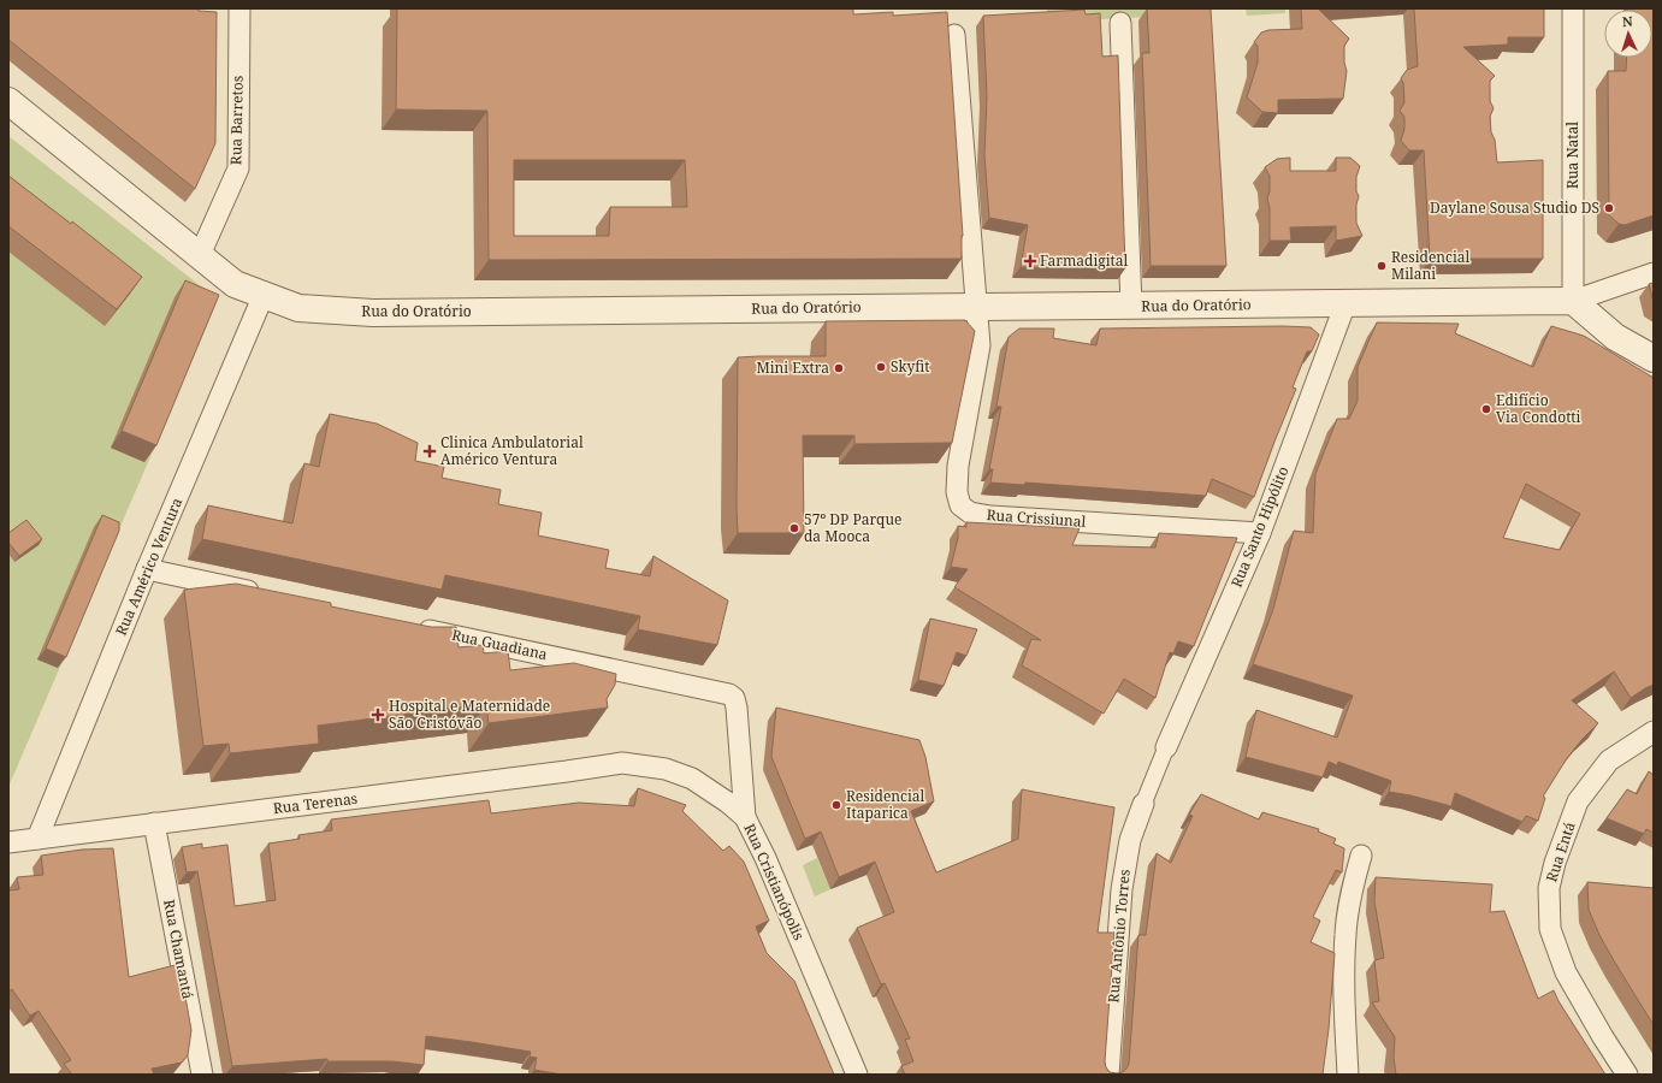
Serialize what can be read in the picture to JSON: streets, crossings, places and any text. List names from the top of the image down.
{
  "streets": {
    "street": [
      "Rua Barretos",
      "Rua Natal",
      "Rua do Oratório",
      "Rua Crissiunal",
      "Rua Santo Hipólito",
      "Rua Américo Ventura",
      "Rua Guadiana",
      "Rua Terenas",
      "Rua Entá",
      "Rua Cristianópolis",
      "Rua Antônio Torres",
      "Rua Chamantá"
    ]
  },
  "crossings": [
    ["Rua Barretos", "Rua do Oratório"],
    ["Rua Natal", "Rua do Oratório"],
    ["Rua do Oratório", "Rua Crissiunal"],
    ["Rua do Oratório", "Rua Santo Hipólito"],
    ["Rua do Oratório", "Rua Américo Ventura"],
    ["Rua Crissiunal", "Rua Santo Hipólito"],
    ["Rua Santo Hipólito", "Rua Antônio Torres"],
    ["Rua Américo Ventura", "Rua Terenas"],
    ["Rua Guadiana", "Rua Cristianópolis"],
    ["Rua Terenas", "Rua Cristianópolis"],
    ["Rua Terenas", "Rua Chamantá"]
  ],
  "places": {
    "other": [
      "Daylane Sousa Studio DS",
      "Residencial Milani",
      "Skyfit",
      "Mini Extra",
      "Edifício Via Condotti",
      "57º DP Parque da Mooca",
      "Residencial Itaparica"
    ],
    "health": ["Farmadigital", "Clinica Ambulatorial Américo Ventura", "Hospital e Maternidade São Cristóvão"]
  },
  "north": "top"
}
